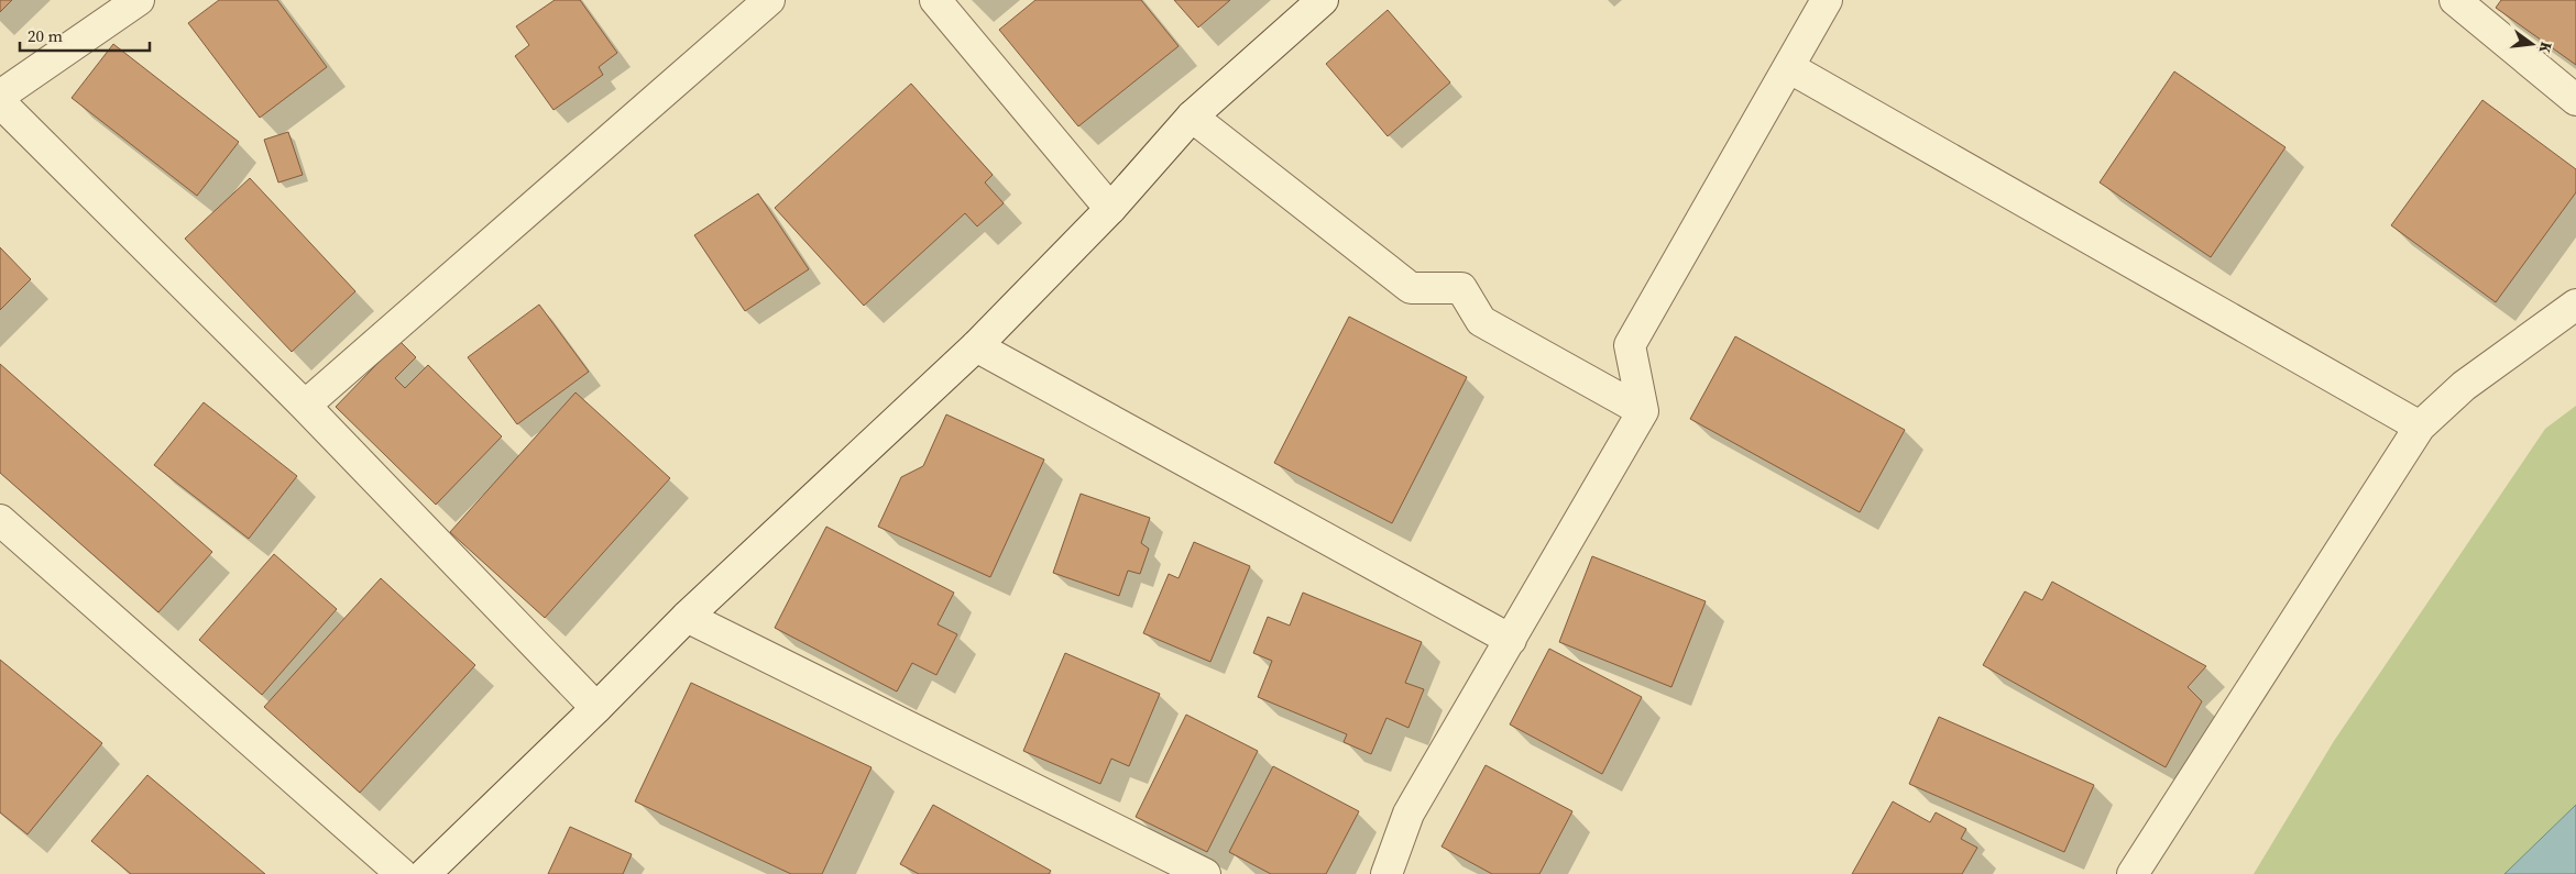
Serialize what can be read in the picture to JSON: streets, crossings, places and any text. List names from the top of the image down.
{
  "scale_bar": "20 m",
  "north": "right"
}
